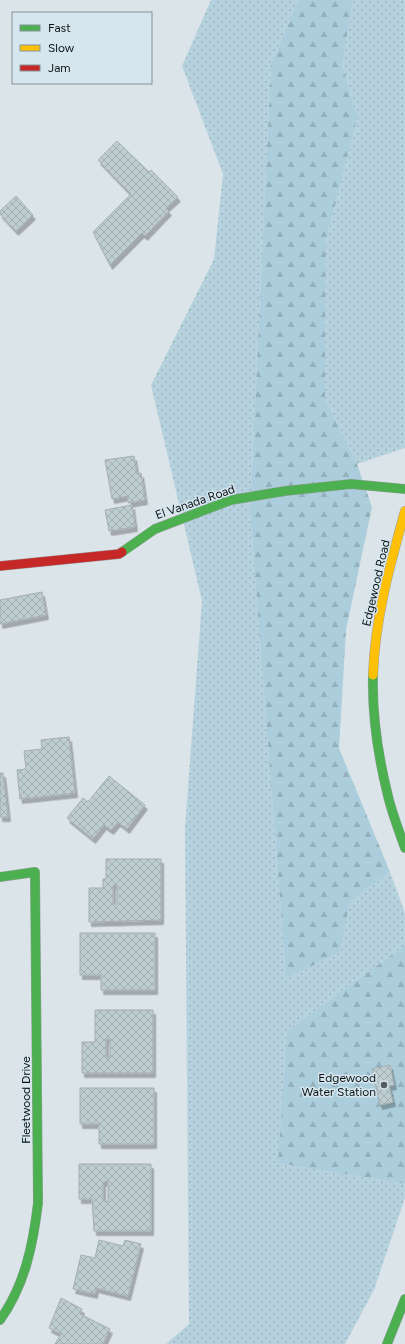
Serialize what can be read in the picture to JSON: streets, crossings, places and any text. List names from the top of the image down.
{
  "streets": {
    "street": ["El Vanada Road", "Edgewood Road", "Fleetwood Drive"]
  },
  "places": ["Edgewood Water Station"],
  "legend": ["Fast", "Slow", "Jam"]
}
